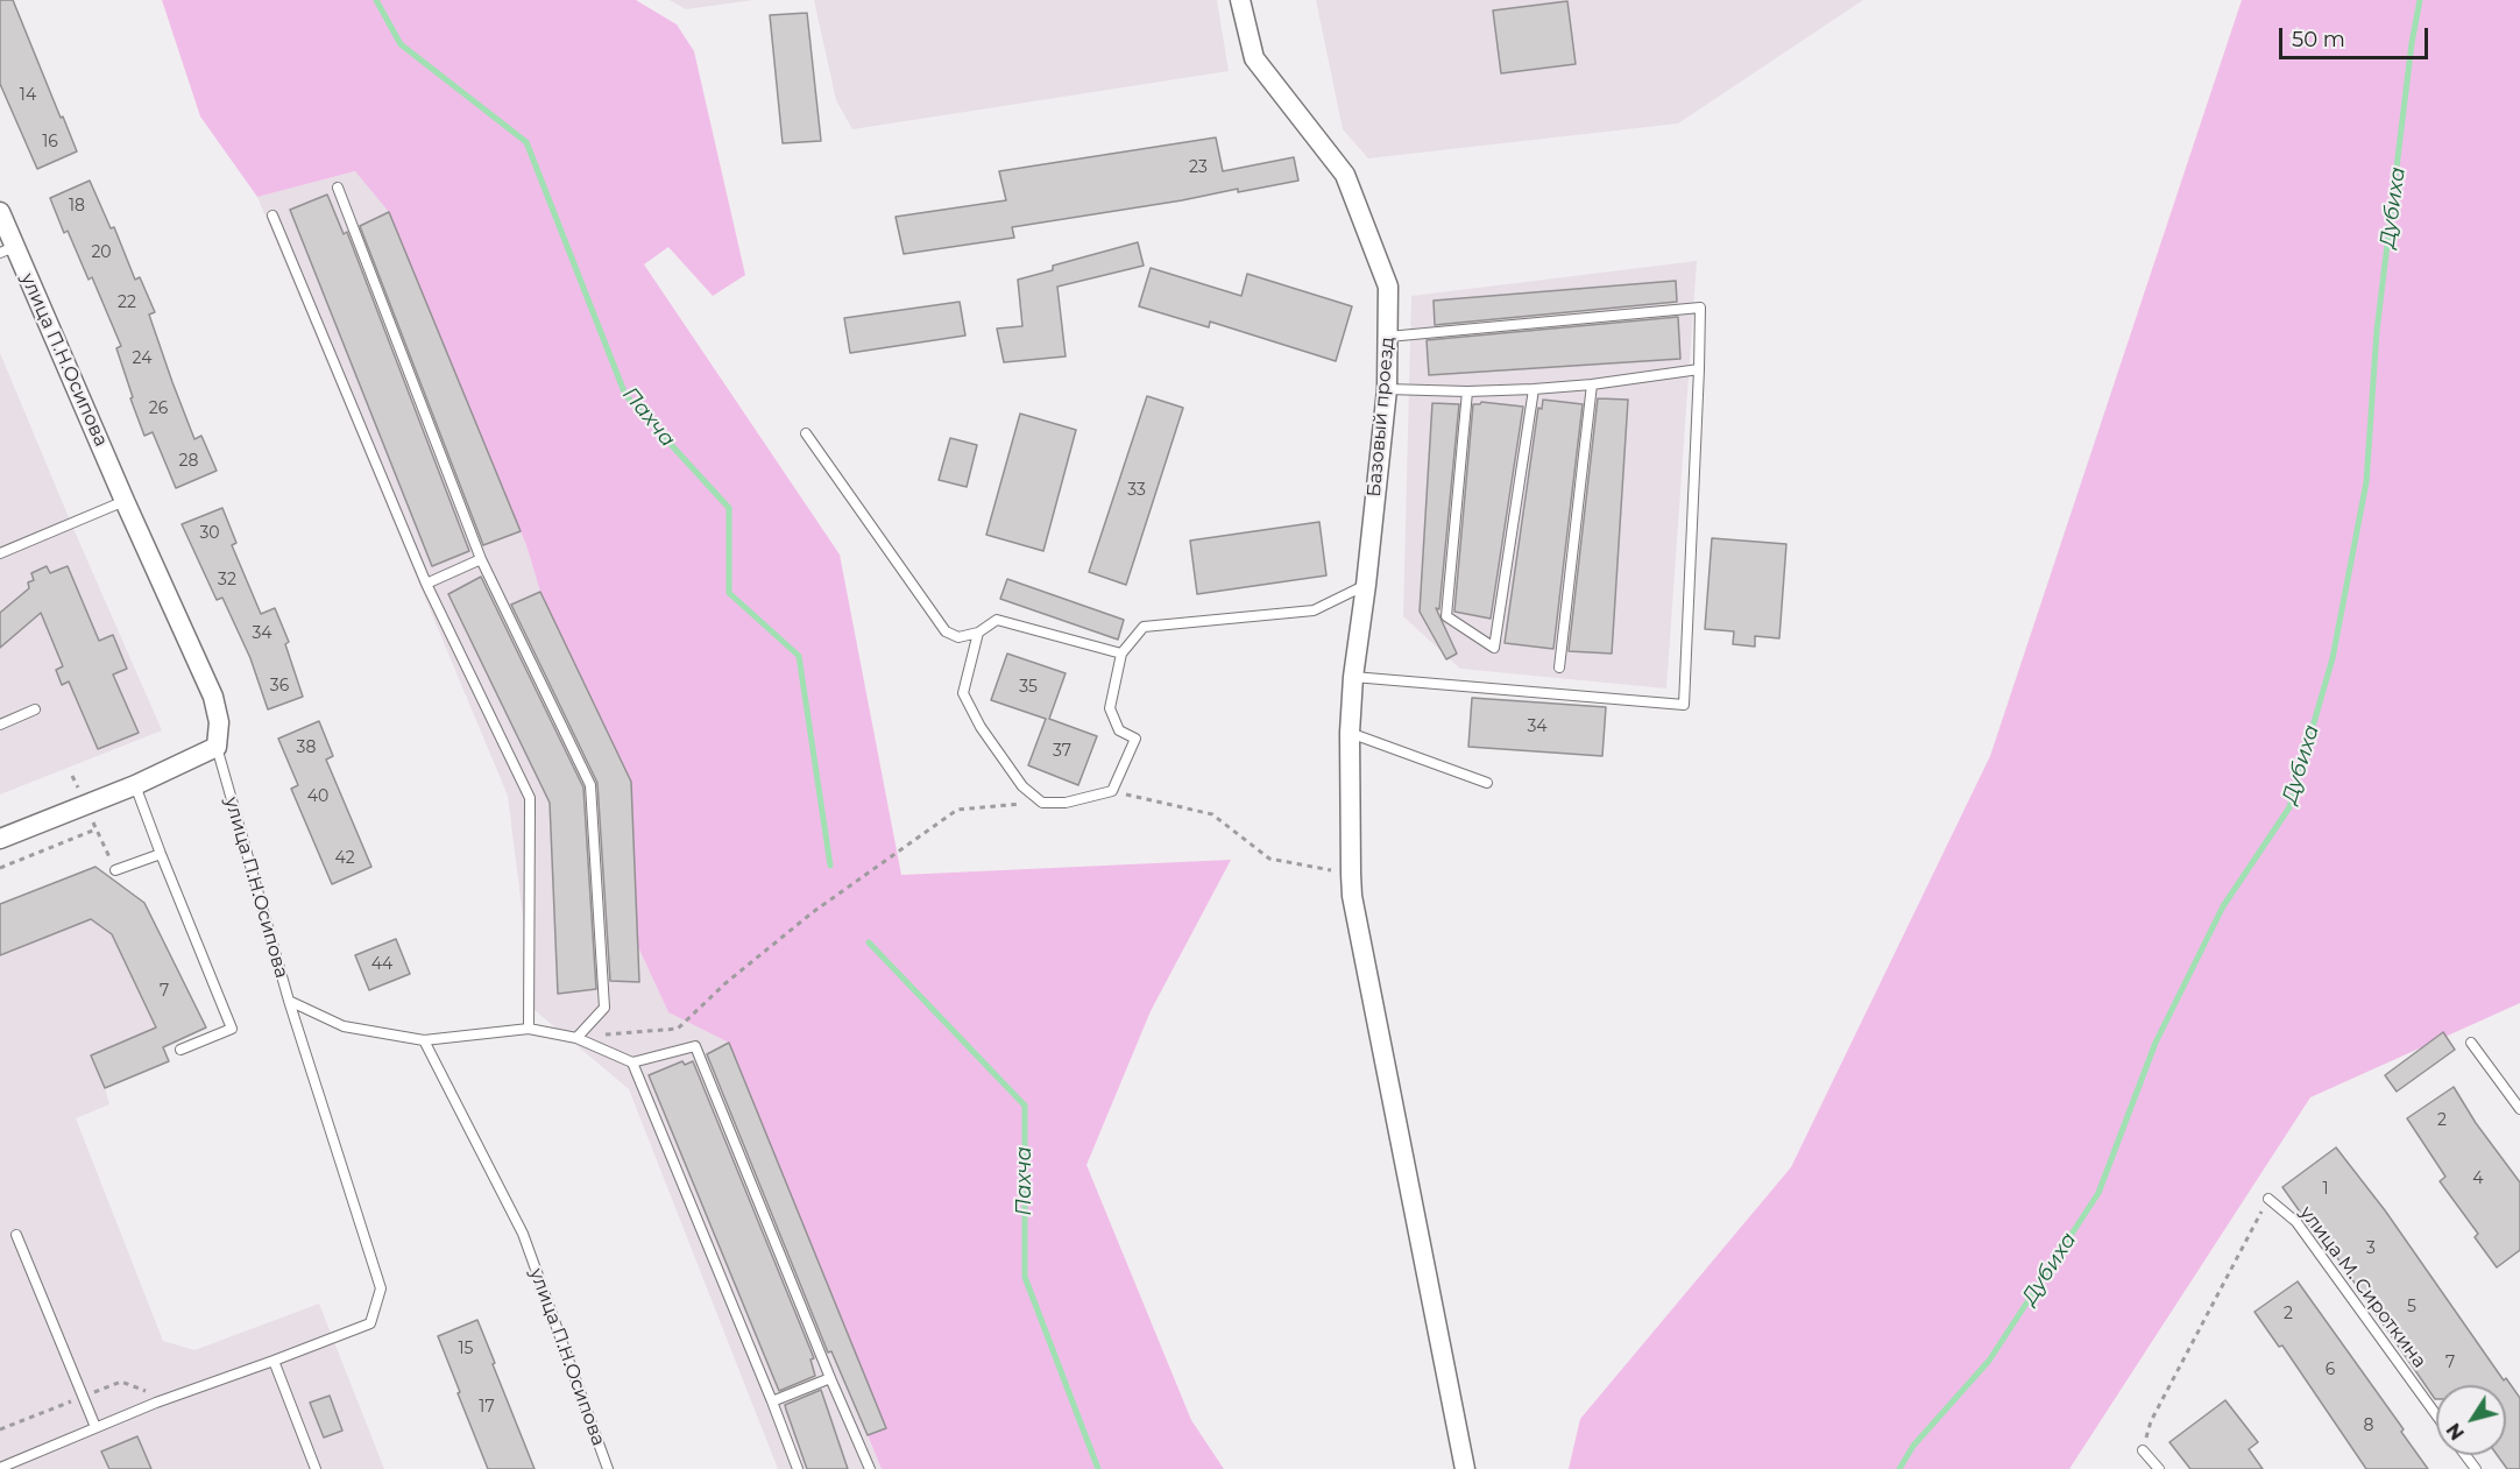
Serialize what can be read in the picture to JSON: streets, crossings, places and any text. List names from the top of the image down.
{
  "streets": {
    "street": ["улица П.Н.Осипова", "Базовый проезд"],
    "lane": ["улица М. Сироткина"]
  },
  "water": ["Дубиха", "Пахча"],
  "house_numbers": [
    "14",
    "16",
    "23",
    "18",
    "20",
    "22",
    "24",
    "26",
    "28",
    "33",
    "30",
    "32",
    "34",
    "36",
    "35",
    "34",
    "38",
    "37",
    "40",
    "42",
    "44",
    "7",
    "2",
    "4",
    "1",
    "3",
    "5",
    "2",
    "15",
    "7",
    "6",
    "17",
    "8"
  ],
  "scale_bar": "50 m",
  "north": "bottom left"
}
